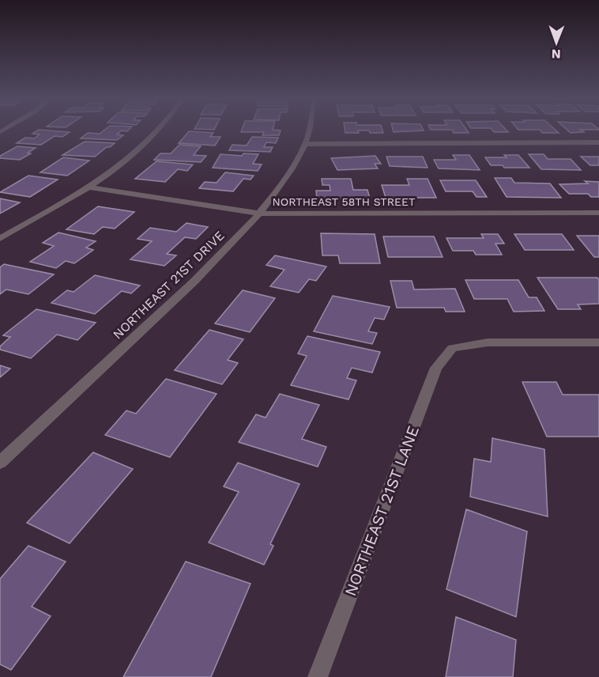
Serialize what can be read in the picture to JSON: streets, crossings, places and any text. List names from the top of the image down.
{
  "streets": {
    "street": ["NORTHEAST 58TH STREET", "NORTHEAST 21ST DRIVE", "NORTHEAST 21ST LANE"]
  },
  "crossings": [
    ["NORTHEAST 58TH STREET", "NORTHEAST 21ST DRIVE"]
  ],
  "north": "bottom"
}
